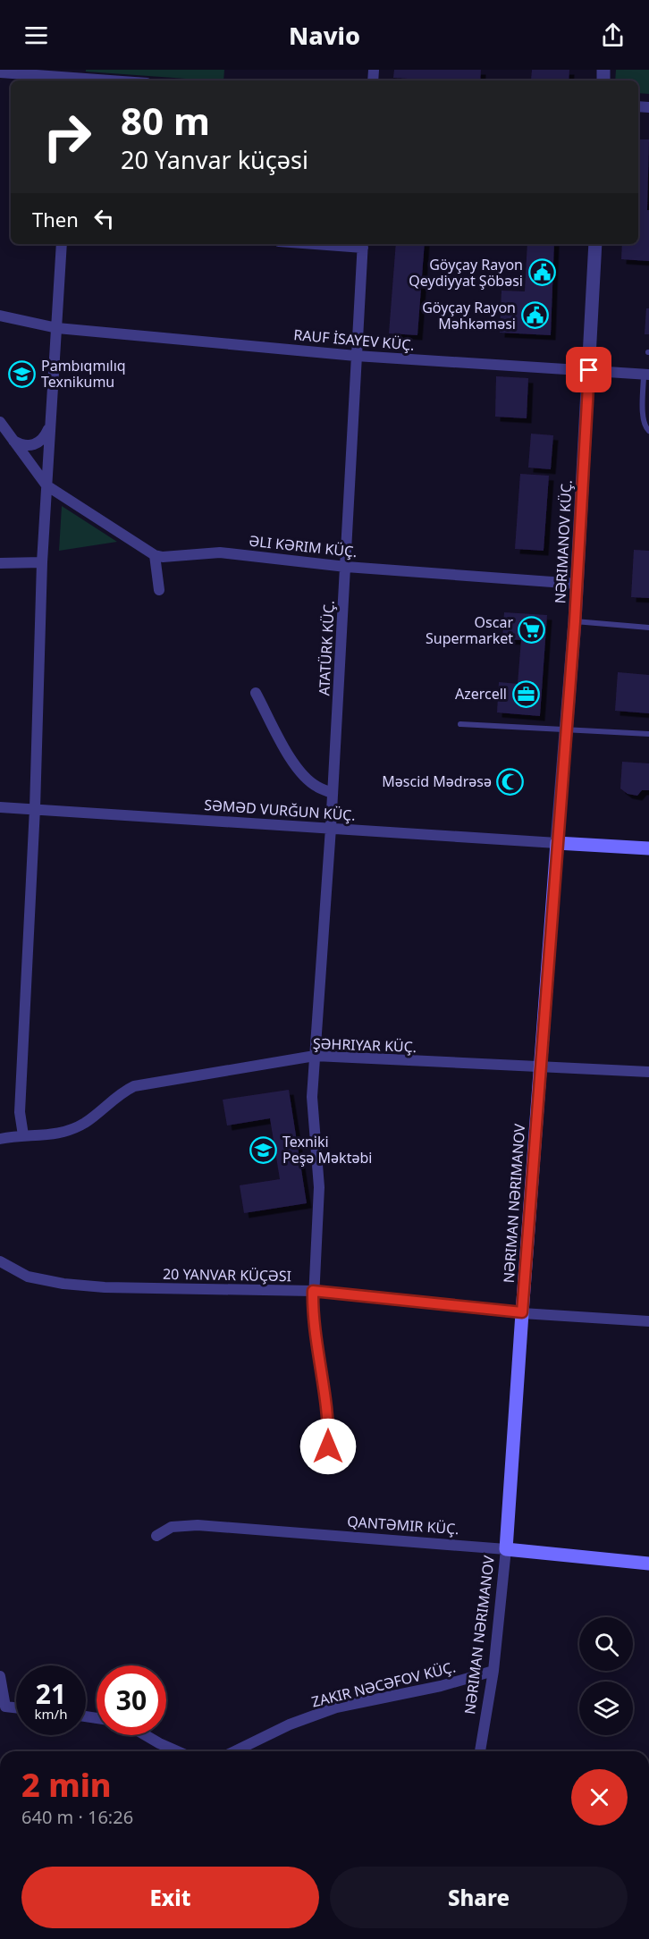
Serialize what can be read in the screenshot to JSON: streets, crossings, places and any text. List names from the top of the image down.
{
  "streets": {
    "main road": ["NƏRIMAN NƏRIMANOV", "QANTƏMIR KÜÇ."],
    "street": [
      "RAUF İSAYEV KÜÇ.",
      "NƏRIMANOV KÜÇ.",
      "ƏLI KƏRIM KÜÇ.",
      "ATATÜRK KÜÇ.",
      "SƏMƏD VURĞUN KÜÇ.",
      "ŞƏHRIYAR KÜÇ.",
      "20 YANVAR KÜÇƏSI",
      "ZAKIR NƏCƏFOV KÜÇ."
    ]
  },
  "crossings": [
    ["RAUF İSAYEV KÜÇ.", "NƏRIMANOV KÜÇ."],
    ["RAUF İSAYEV KÜÇ.", "ATATÜRK KÜÇ."],
    ["NƏRIMANOV KÜÇ.", "ƏLI KƏRIM KÜÇ."],
    ["NƏRIMANOV KÜÇ.", "SƏMƏD VURĞUN KÜÇ."],
    ["NƏRIMANOV KÜÇ.", "NƏRIMAN NƏRIMANOV"],
    ["ƏLI KƏRIM KÜÇ.", "ATATÜRK KÜÇ."],
    ["ATATÜRK KÜÇ.", "SƏMƏD VURĞUN KÜÇ."],
    ["ATATÜRK KÜÇ.", "ŞƏHRIYAR KÜÇ."],
    ["ATATÜRK KÜÇ.", "20 YANVAR KÜÇƏSI"],
    ["SƏMƏD VURĞUN KÜÇ.", "NƏRIMAN NƏRIMANOV"],
    ["ŞƏHRIYAR KÜÇ.", "NƏRIMAN NƏRIMANOV"],
    ["NƏRIMAN NƏRIMANOV", "20 YANVAR KÜÇƏSI"],
    ["NƏRIMAN NƏRIMANOV", "QANTƏMIR KÜÇ."],
    ["NƏRIMAN NƏRIMANOV", "ZAKIR NƏCƏFOV KÜÇ."]
  ],
  "places": {
    "public building": ["Göyçay Rayon Qeydiyyat Şöbəsi", "Göyçay Rayon Məhkəməsi"],
    "school or university": ["Pambıqmılıq Texnikumu", "Texniki Peşə Məktəbi"],
    "supermarket": ["Oscar Supermarket"],
    "office": ["Azercell"],
    "mosque": ["Məscid Mədrəsə"]
  },
  "page": {
    "header": "Navio",
    "turn": ["80 m", "20 Yanvar küçəsi"],
    "then": "Then",
    "speed": "21 km/h",
    "limit": "30",
    "heading": ["2 min", "640 m · 16:26"],
    "buttons": ["Exit", "Share"]
  }
}
